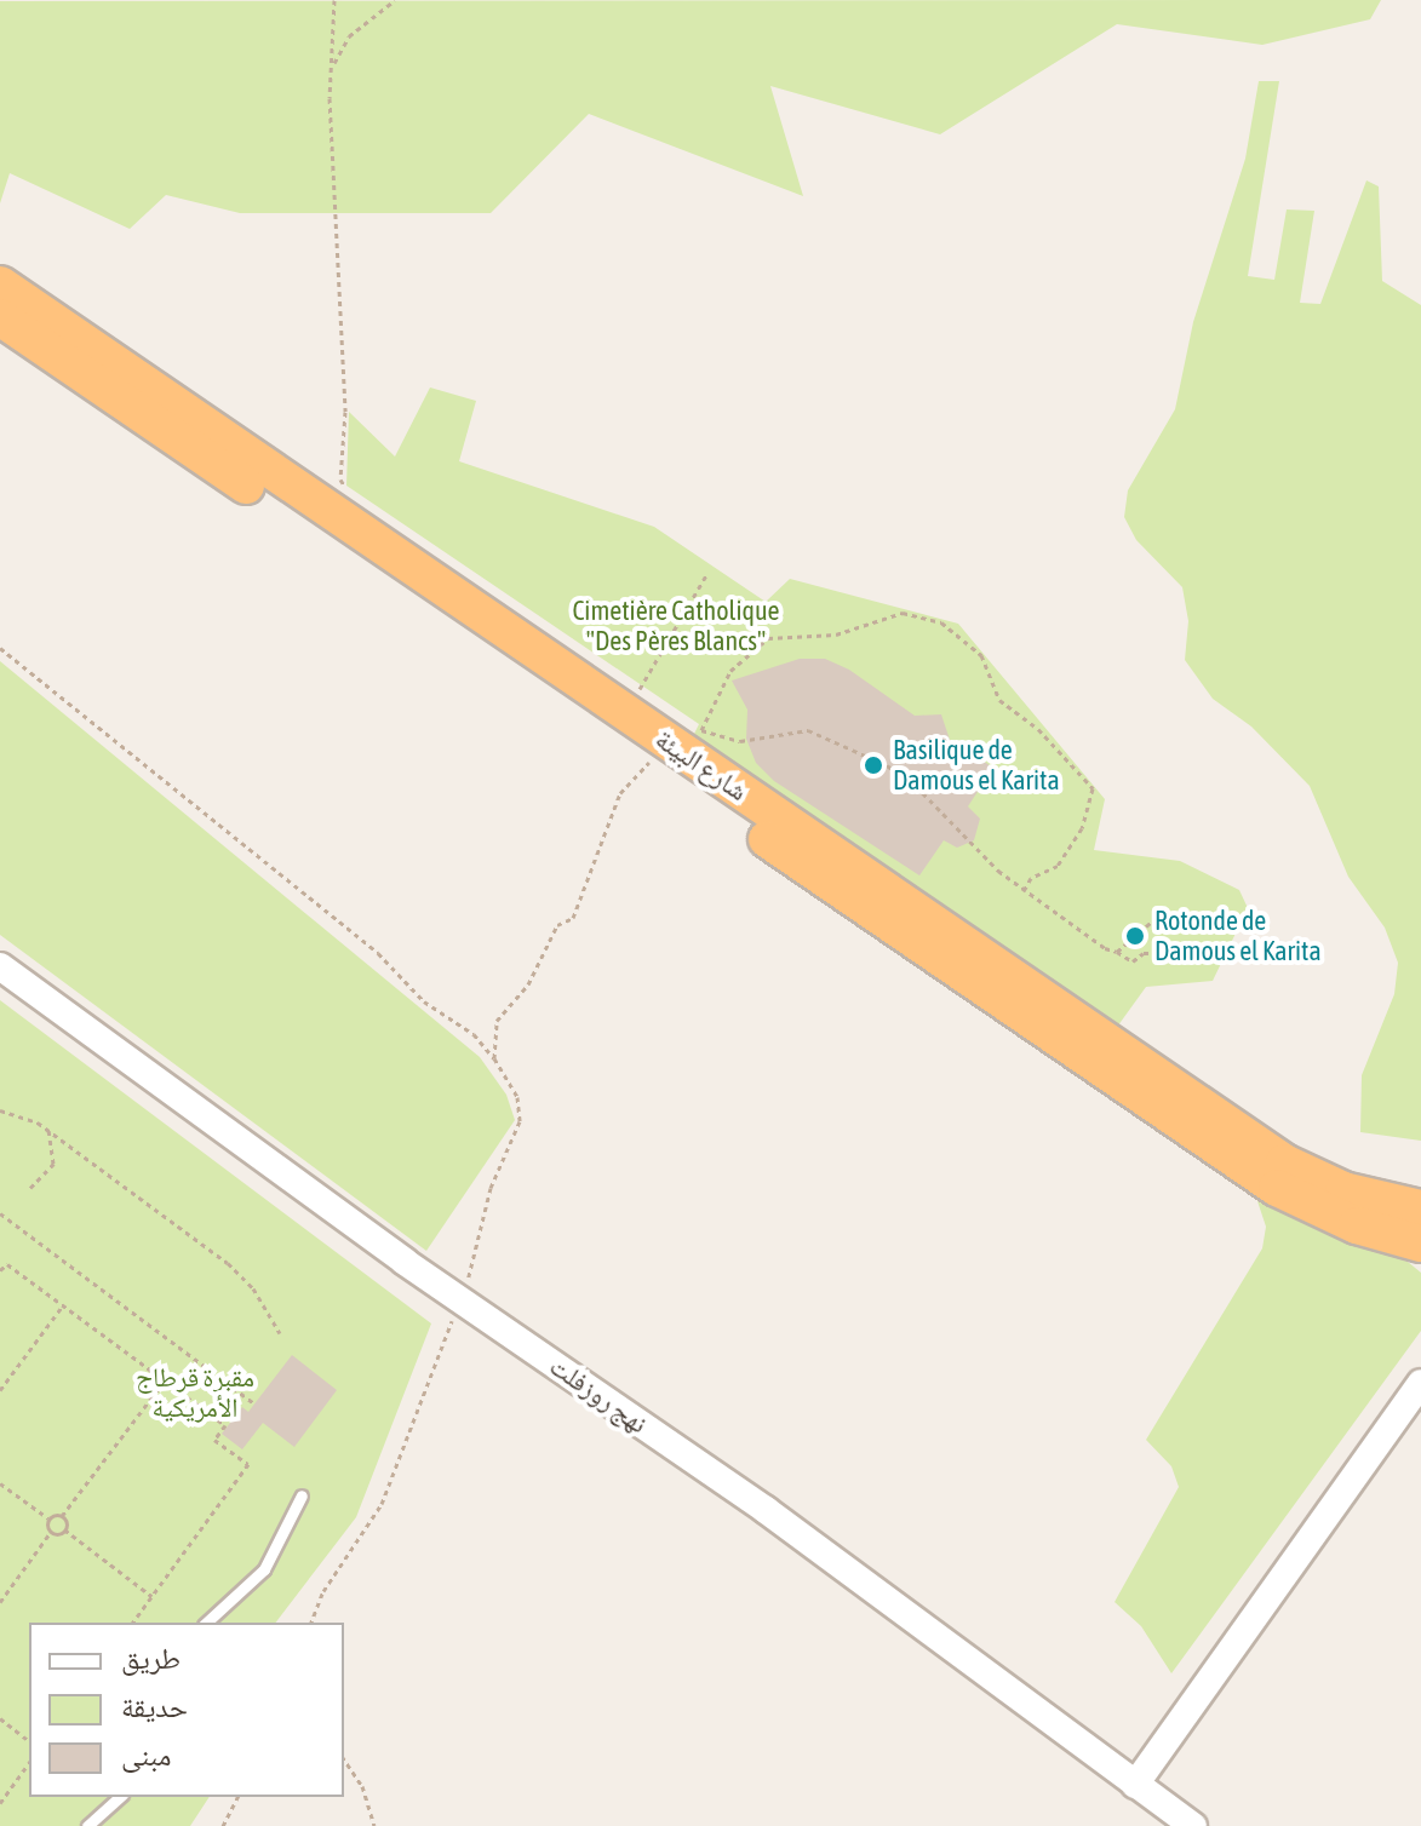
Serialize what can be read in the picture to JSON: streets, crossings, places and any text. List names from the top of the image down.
{
  "streets": {
    "highway": ["شارع البيئة"],
    "street": ["نهج روزفلت"]
  },
  "parks": ["Cimetière Catholique \"Des Pères Blancs\"", "مقبرة قرطاج الأمريكية"],
  "places": ["Basilique de Damous el Karita", "Rotonde de Damous el Karita"],
  "legend": ["طريق", "حديقة", "مبنى"]
}
